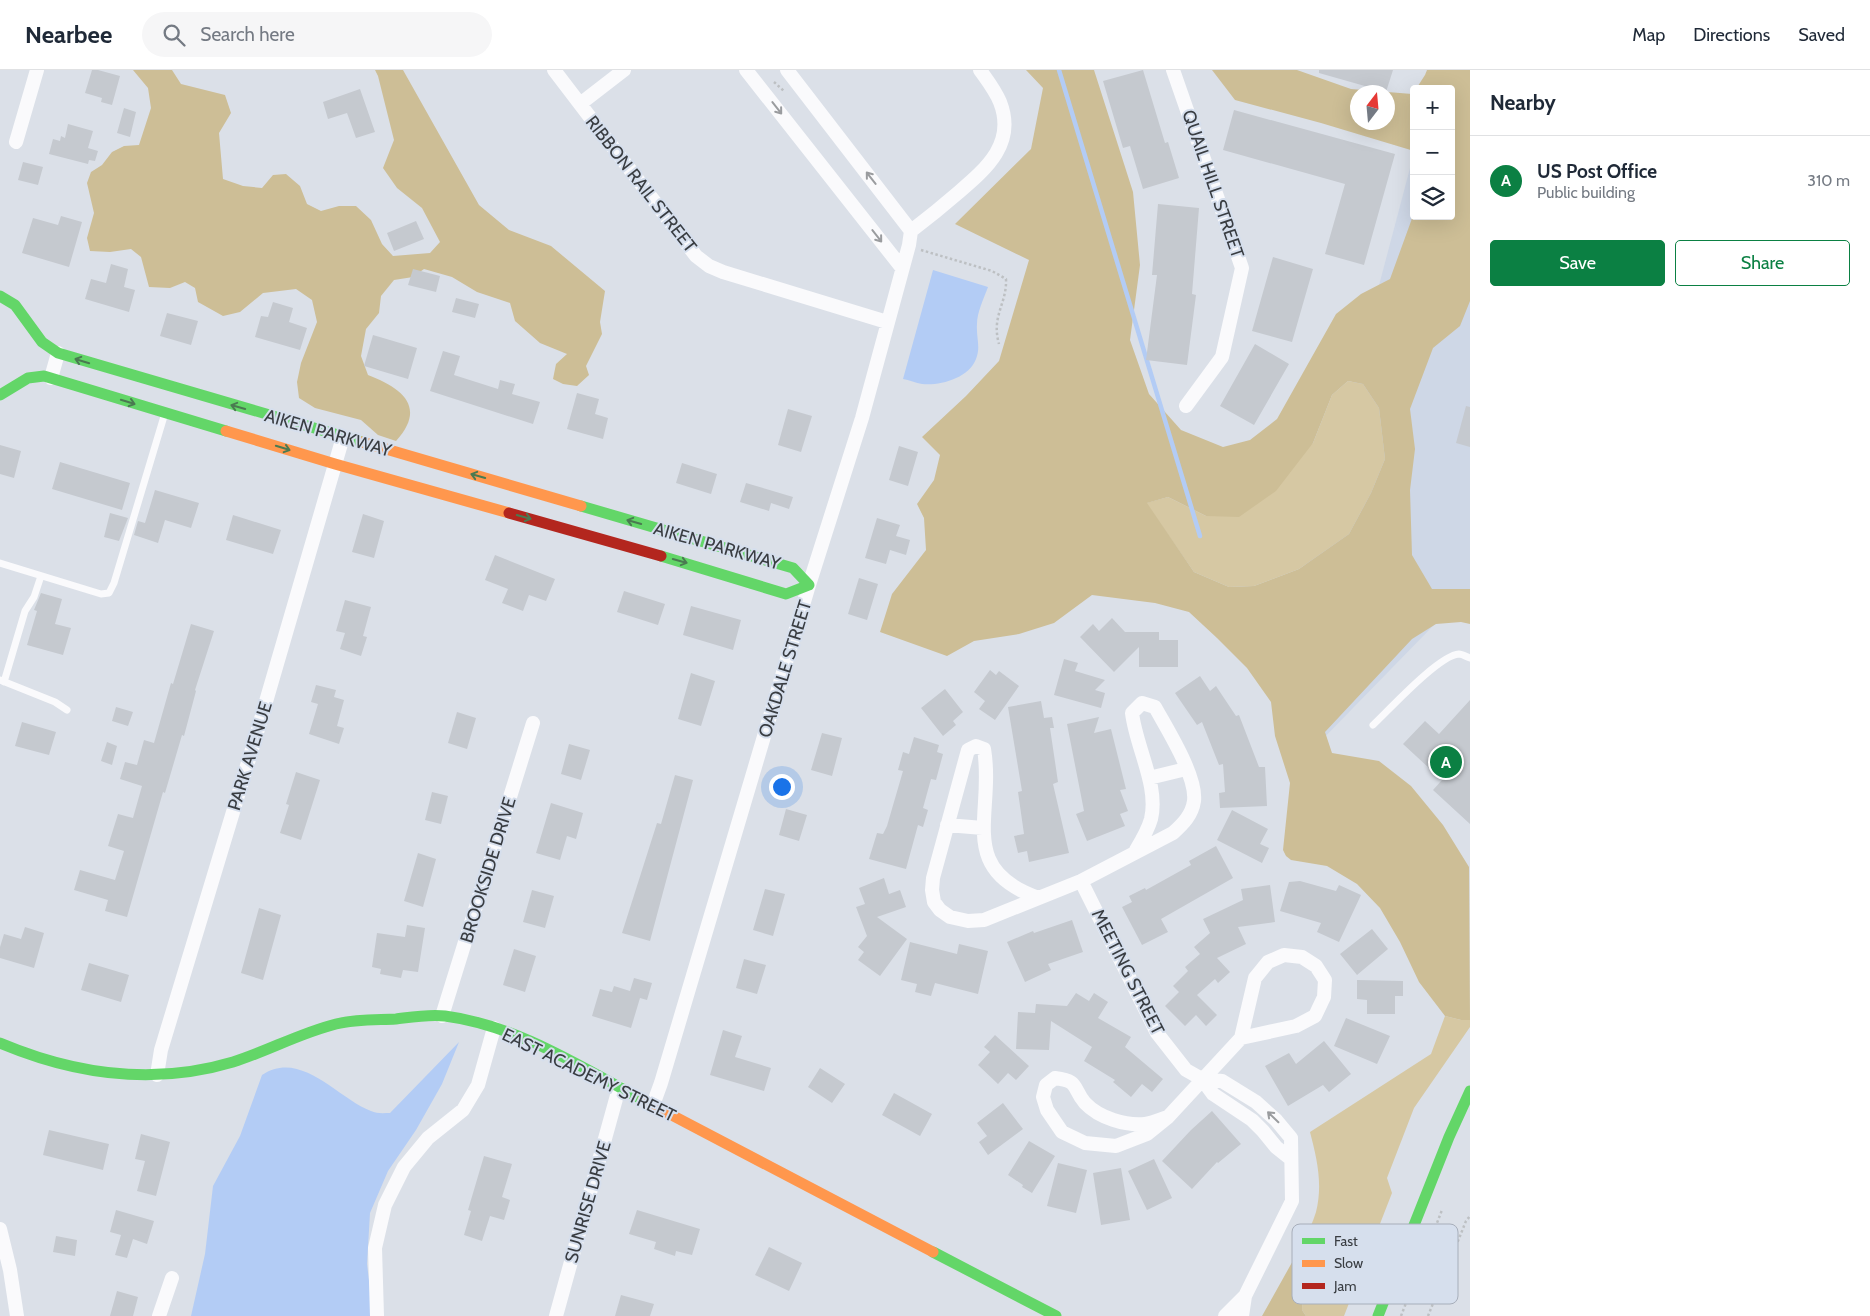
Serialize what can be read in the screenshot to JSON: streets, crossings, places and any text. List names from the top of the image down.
{
  "streets": {
    "main road": ["AIKEN PARKWAY", "EAST ACADEMY STREET"],
    "street": [
      "RIBBON RAIL STREET",
      "QUAIL HILL STREET",
      "OAKDALE STREET",
      "PARK AVENUE",
      "BROOKSIDE DRIVE",
      "MEETING STREET",
      "SUNRISE DRIVE"
    ]
  },
  "crossings": [
    ["RIBBON RAIL STREET", "OAKDALE STREET"],
    ["AIKEN PARKWAY", "OAKDALE STREET"],
    ["AIKEN PARKWAY", "PARK AVENUE"],
    ["OAKDALE STREET", "EAST ACADEMY STREET"],
    ["PARK AVENUE", "EAST ACADEMY STREET"],
    ["BROOKSIDE DRIVE", "EAST ACADEMY STREET"],
    ["EAST ACADEMY STREET", "SUNRISE DRIVE"]
  ],
  "legend": ["Fast", "Slow", "Jam"],
  "north": "top",
  "page": {
    "header": "Nearbee",
    "search": "Search here",
    "nav": ["Map", "Directions", "Saved"],
    "heading": "Nearby",
    "map_buttons": ["+", "−"],
    "list": [
      {
        "mark": "A",
        "name": "US Post Office",
        "note": "Public building",
        "value": "310 m"
      }
    ],
    "buttons": ["Save", "Share"],
    "pins": "A"
  }
}
